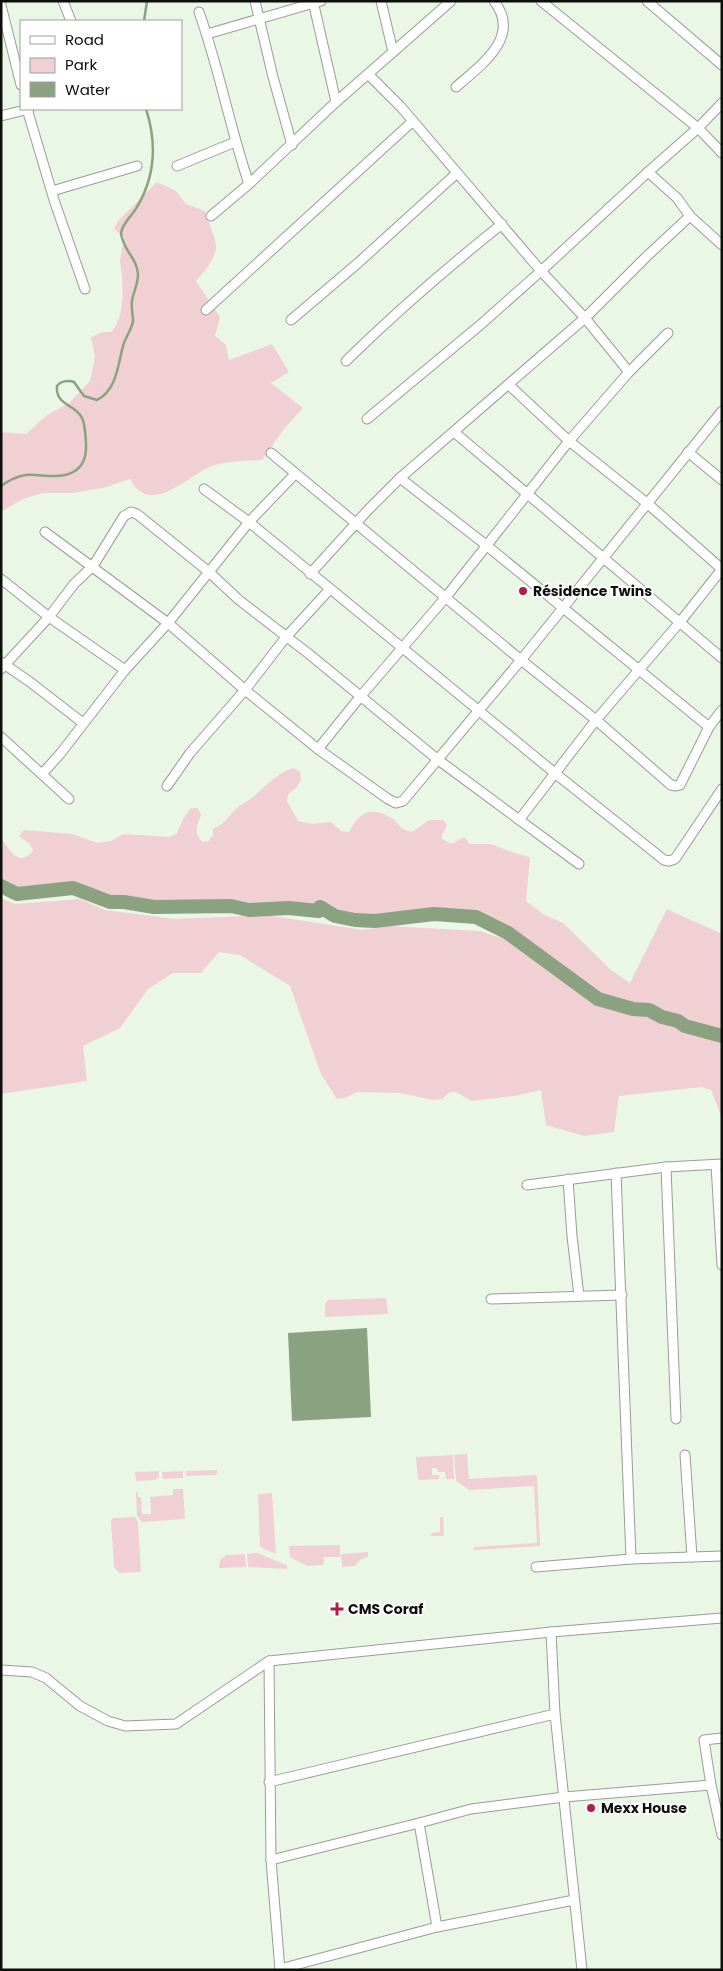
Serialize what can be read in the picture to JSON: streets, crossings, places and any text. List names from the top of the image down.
{
  "places": {
    "other": ["Résidence Twins", "Mexx House"],
    "health": ["CMS Coraf"]
  },
  "legend": ["Road", "Park", "Water"]
}
